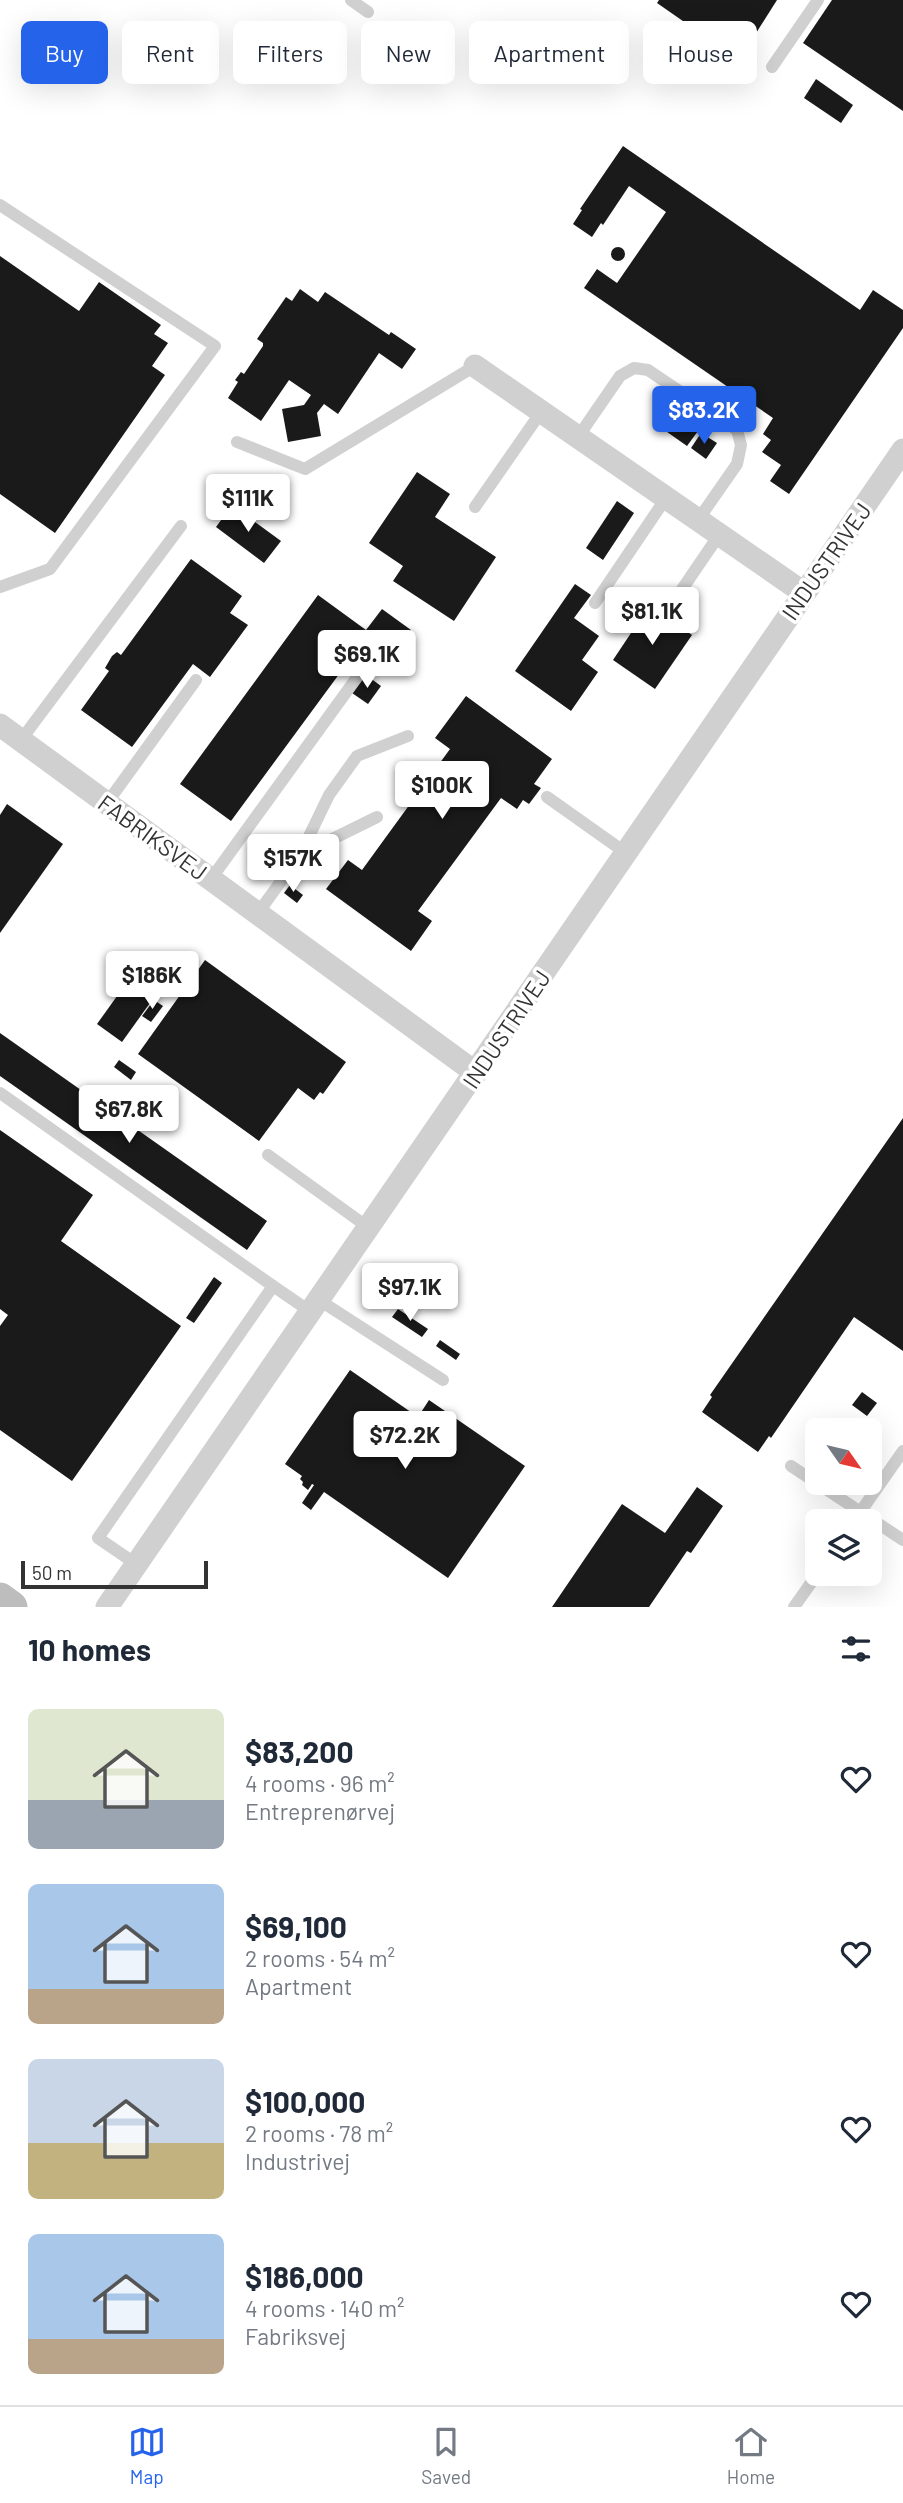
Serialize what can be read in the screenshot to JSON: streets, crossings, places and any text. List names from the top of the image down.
{
  "streets": {
    "street": ["INDUSTRIVEJ", "FABRIKSVEJ"]
  },
  "crossings": [
    ["INDUSTRIVEJ", "FABRIKSVEJ"]
  ],
  "scale_bar": "50 m",
  "north": "bottom right",
  "page": {
    "chip": [
      "Buy",
      "Rent",
      "Filters",
      "New",
      "Apartment",
      "House"
    ],
    "price": [
      "$83.2K",
      "$111K",
      "$81.1K",
      "$69.1K",
      "$100K",
      "$157K",
      "$186K",
      "$67.8K",
      "$97.1K",
      "$72.2K"
    ],
    "scale": "50 m",
    "heading": "10 homes",
    "list": [
      {
        "name": "$83,200",
        "note": "4 rooms · 96 m² · Entreprenørvej"
      },
      {
        "name": "$69,100",
        "note": "2 rooms · 54 m² · Apartment"
      },
      {
        "name": "$100,000",
        "note": "2 rooms · 78 m² · Industrivej"
      },
      {
        "name": "$186,000",
        "note": "4 rooms · 140 m² · Fabriksvej"
      }
    ],
    "tabs": ["Map", "Saved", "Home"]
  }
}
